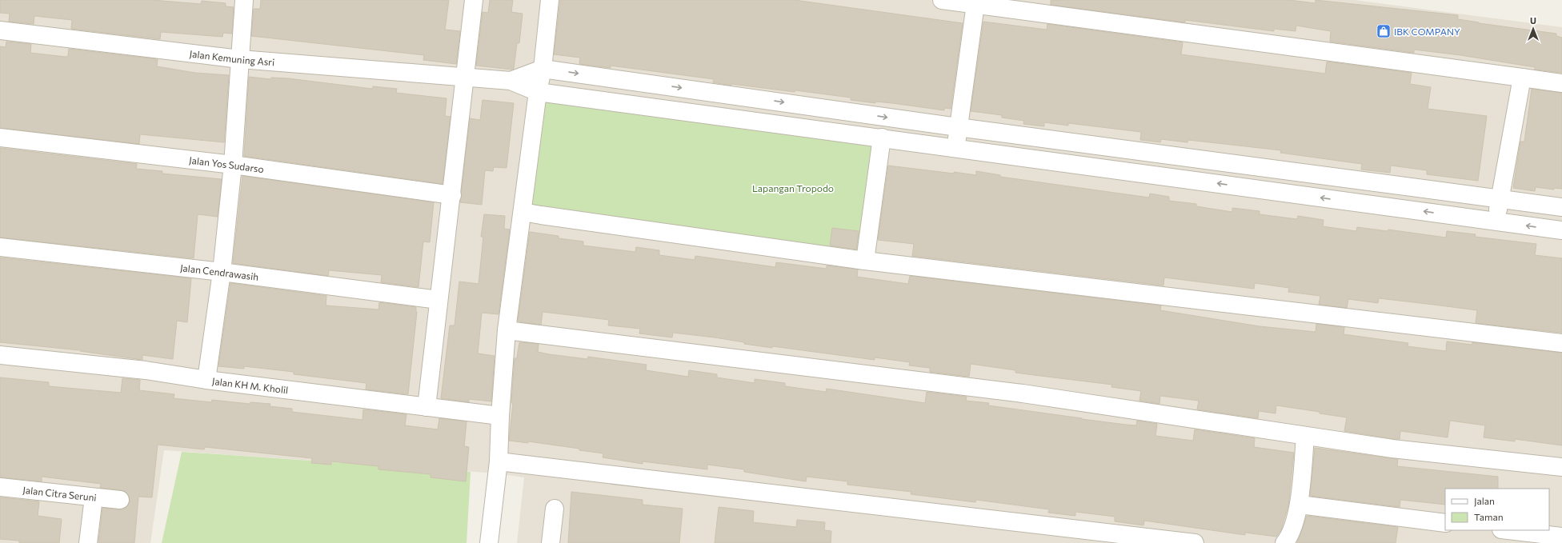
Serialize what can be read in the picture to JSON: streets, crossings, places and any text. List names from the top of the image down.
{
  "streets": {
    "street": [
      "Jalan Kemuning Asri",
      "Jalan Yos Sudarso",
      "Jalan Cendrawasih",
      "Jalan KH M. Kholil",
      "Jalan Citra Seruni"
    ]
  },
  "parks": ["Lapangan Tropodo"],
  "places": {
    "shop": ["IBK COMPANY"]
  },
  "legend": ["Jalan", "Taman"],
  "north": "top"
}
